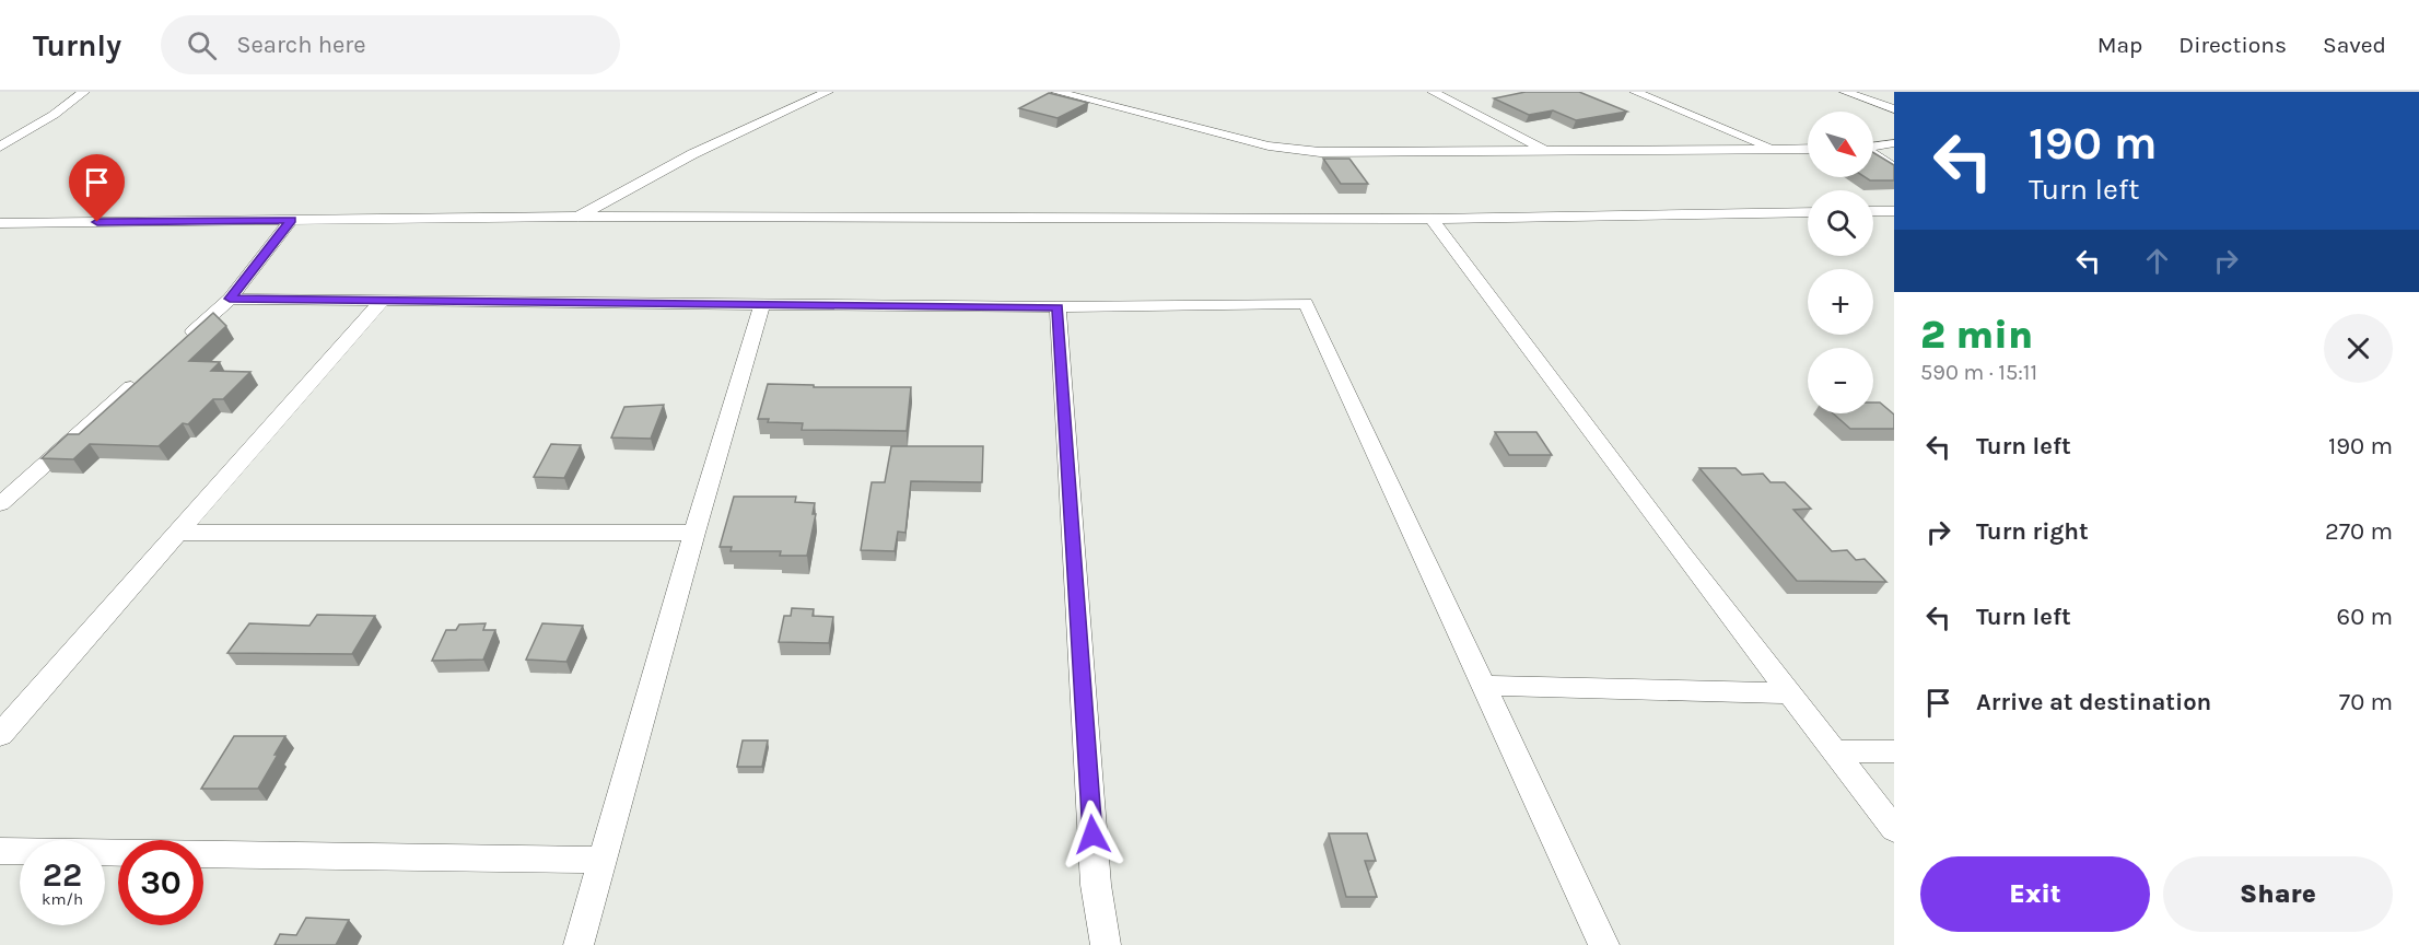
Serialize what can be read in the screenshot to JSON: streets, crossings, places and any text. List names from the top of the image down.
{
  "north": "bottom right",
  "page": {
    "header": "Turnly",
    "search": "Search here",
    "nav": ["Map", "Directions", "Saved"],
    "turn": ["190 m", "Turn left"],
    "map_buttons": ["+", "−"],
    "heading": ["2 min", "590 m · 15:11"],
    "list": [
      {
        "name": "Turn left",
        "value": "190 m"
      },
      {
        "name": "Turn right",
        "value": "270 m"
      },
      {
        "name": "Turn left",
        "value": "60 m"
      },
      {
        "name": "Arrive at destination",
        "value": "70 m"
      }
    ],
    "speed": "22 km/h",
    "limit": "30",
    "buttons": ["Exit", "Share"]
  }
}
